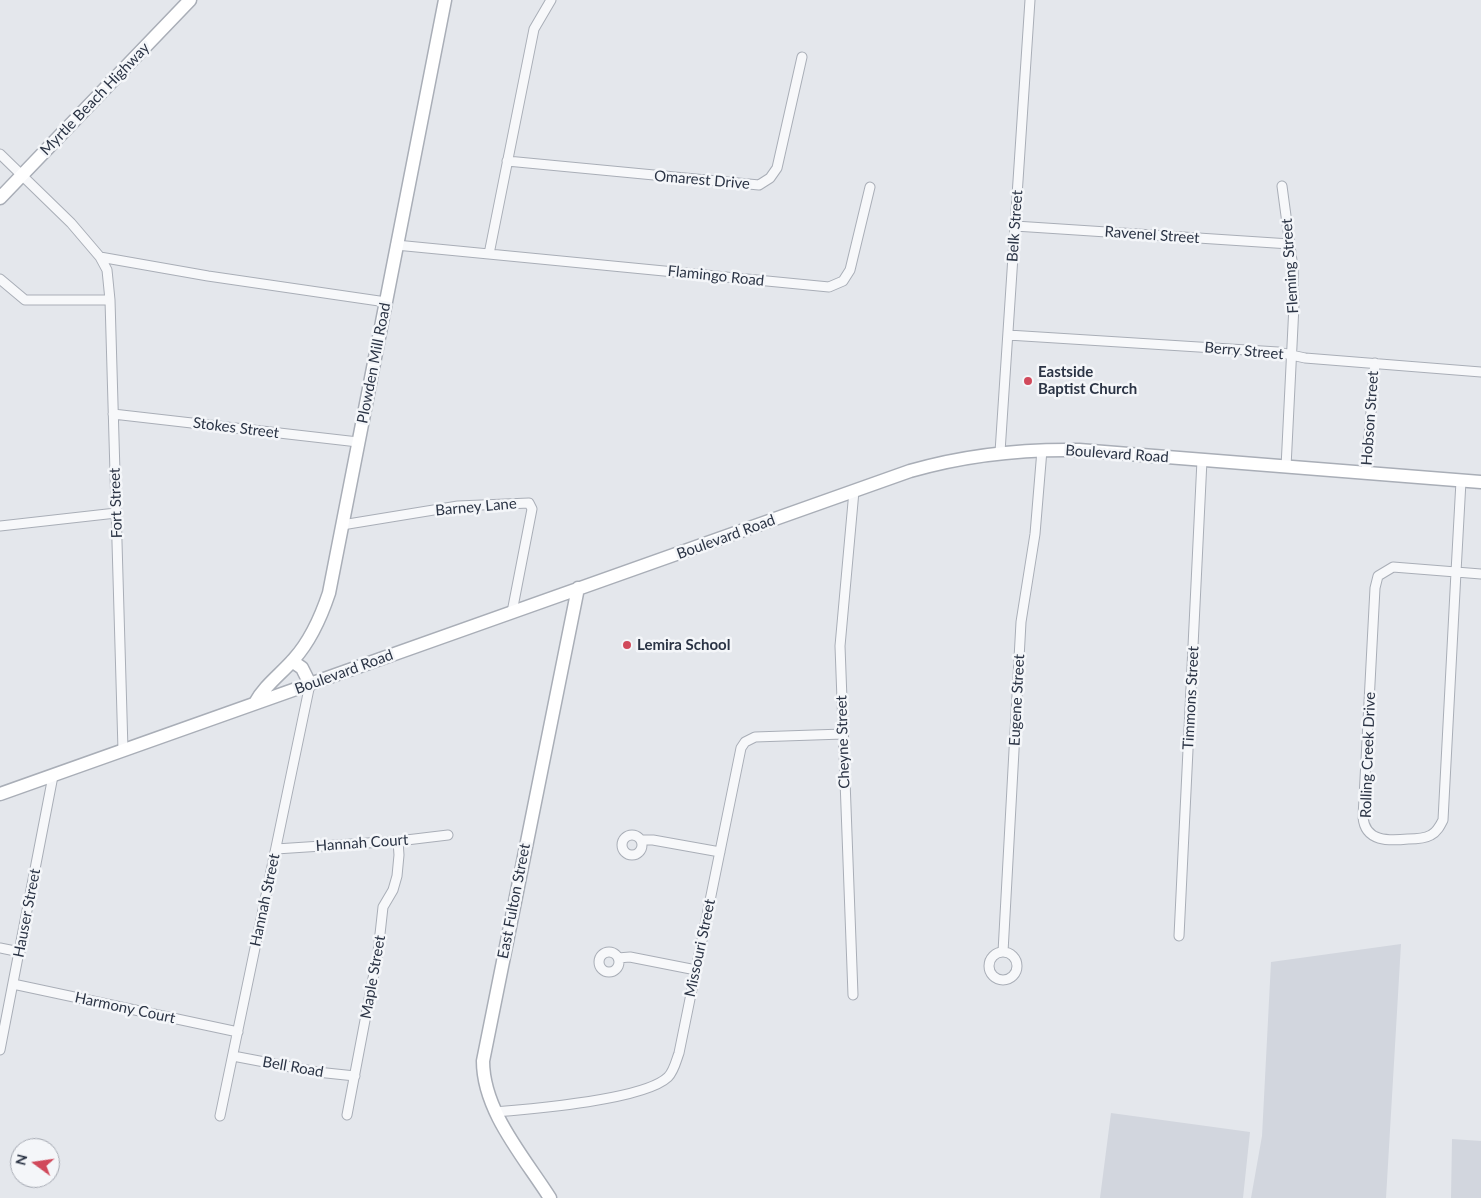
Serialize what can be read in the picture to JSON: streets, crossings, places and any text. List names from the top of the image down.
{
  "streets": {
    "street": [
      "Myrtle Beach Highway",
      "Omarest Drive",
      "Belk Street",
      "Ravenel Street",
      "Fleming Street",
      "Flamingo Road",
      "Berry Street",
      "Plowden Mill Road",
      "Hobson Street",
      "Stokes Street",
      "Boulevard Road",
      "Fort Street",
      "Barney Lane",
      "Timmons Street",
      "Eugene Street",
      "Cheyne Street",
      "Rolling Creek Drive",
      "Hannah Court",
      "Hannah Street",
      "East Fulton Street",
      "Hauser Street",
      "Missouri Street",
      "Maple Street",
      "Harmony Court",
      "Bell Road"
    ]
  },
  "crossings": [
    ["Myrtle Beach Highway", "Fort Street"],
    ["Belk Street", "Ravenel Street"],
    ["Belk Street", "Berry Street"],
    ["Belk Street", "Boulevard Road"],
    ["Ravenel Street", "Fleming Street"],
    ["Fleming Street", "Berry Street"],
    ["Fleming Street", "Boulevard Road"],
    ["Flamingo Road", "Plowden Mill Road"],
    ["Berry Street", "Hobson Street"],
    ["Plowden Mill Road", "Stokes Street"],
    ["Plowden Mill Road", "Boulevard Road"],
    ["Plowden Mill Road", "Barney Lane"],
    ["Hobson Street", "Boulevard Road"],
    ["Stokes Street", "Fort Street"],
    ["Boulevard Road", "Fort Street"],
    ["Boulevard Road", "Barney Lane"],
    ["Boulevard Road", "Timmons Street"],
    ["Boulevard Road", "Eugene Street"],
    ["Boulevard Road", "Cheyne Street"],
    ["Boulevard Road", "Rolling Creek Drive"],
    ["Boulevard Road", "Hannah Street"],
    ["Boulevard Road", "East Fulton Street"],
    ["Boulevard Road", "Hauser Street"],
    ["Cheyne Street", "Missouri Street"],
    ["Hannah Court", "Hannah Street"],
    ["Hannah Court", "Maple Street"],
    ["Hannah Street", "Harmony Court"],
    ["Hannah Street", "Bell Road"],
    ["East Fulton Street", "Missouri Street"],
    ["Hauser Street", "Harmony Court"],
    ["Maple Street", "Bell Road"]
  ],
  "places": ["Eastside Baptist Church", "Lemira School"],
  "north": "left"
}
